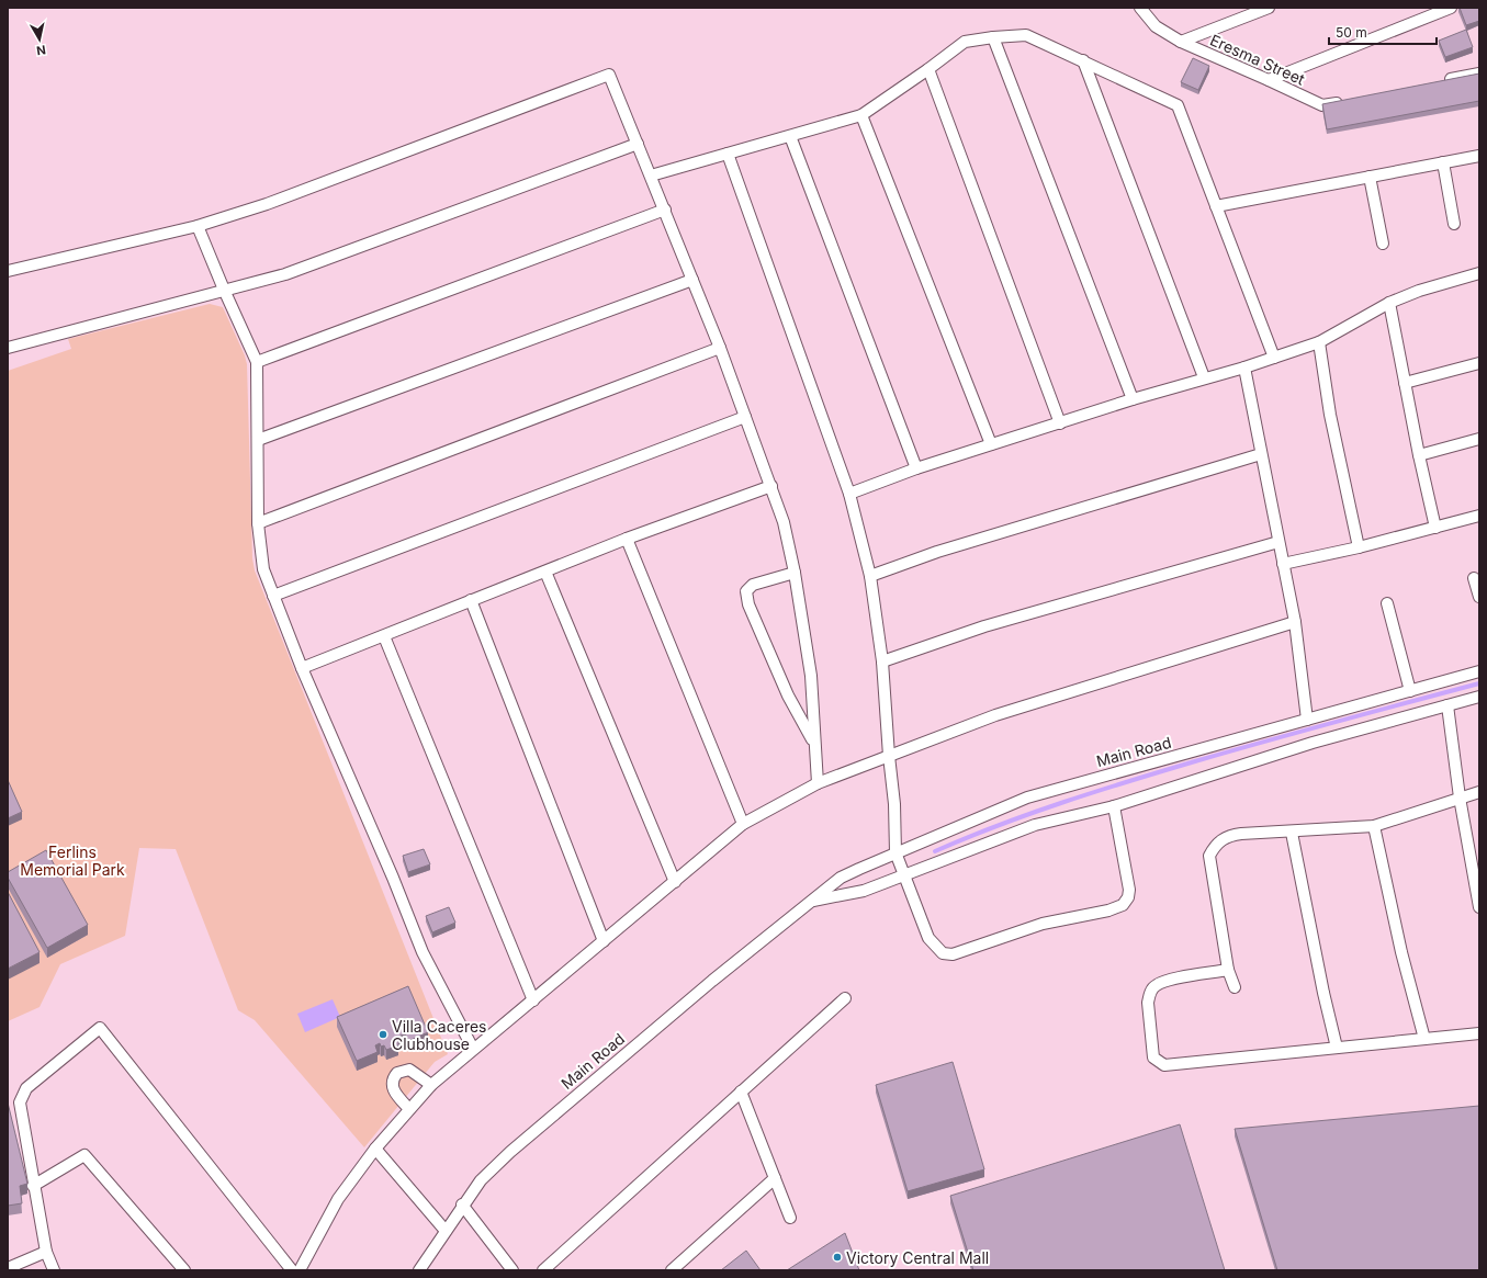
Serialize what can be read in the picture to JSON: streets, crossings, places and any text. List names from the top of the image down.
{
  "streets": {
    "street": ["Eresma Street", "Main Road"]
  },
  "parks": ["Ferlins Memorial Park"],
  "places": ["Villa Caceres Clubhouse", "Victory Central Mall"],
  "scale_bar": "50 m",
  "north": "bottom"
}
